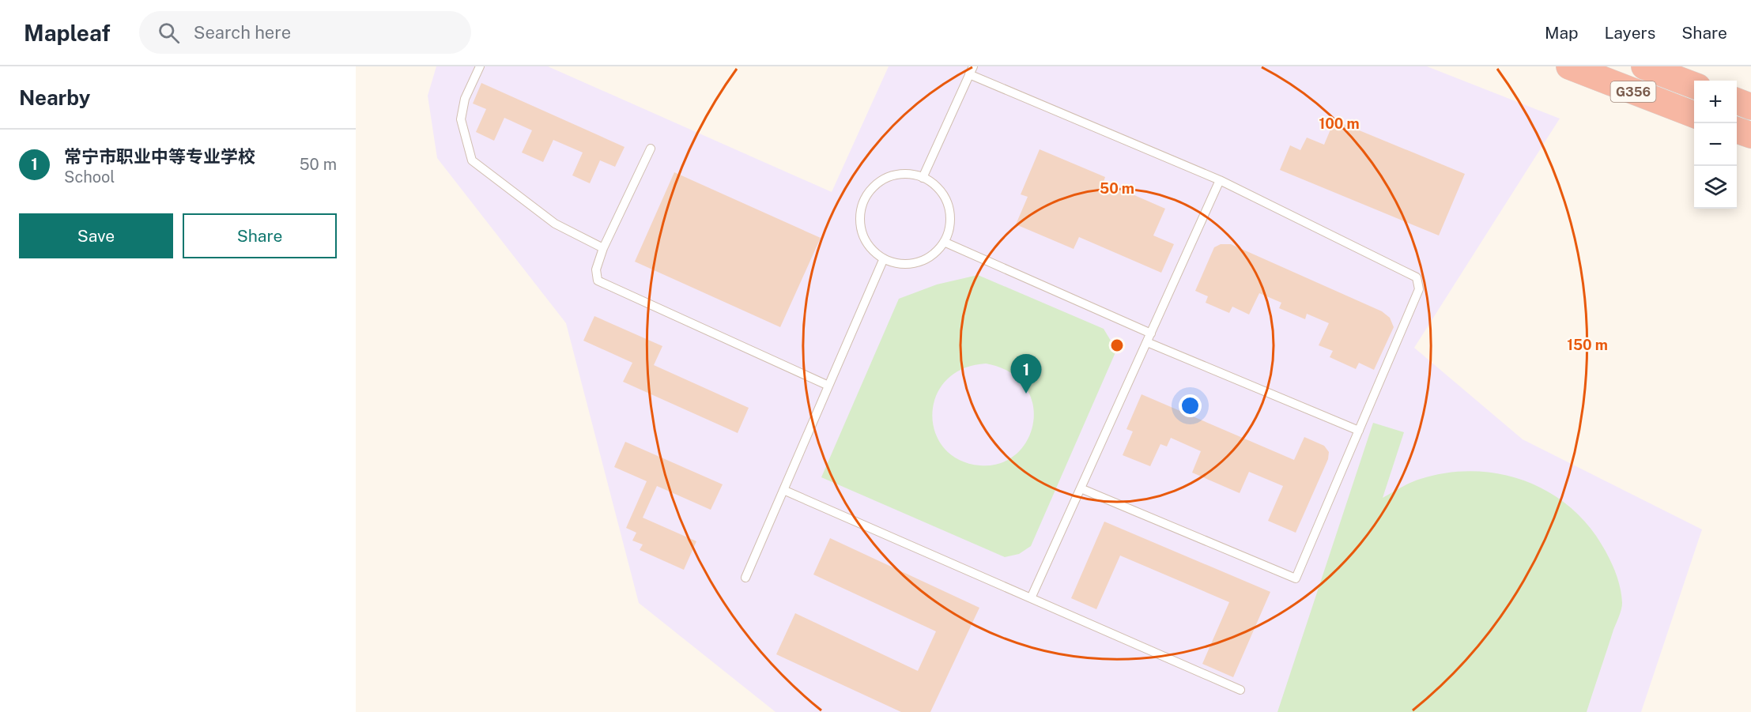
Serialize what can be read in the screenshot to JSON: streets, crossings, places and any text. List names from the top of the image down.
{
  "streets": {
    "highway": ["G356"]
  },
  "page": {
    "header": "Mapleaf",
    "search": "Search here",
    "nav": ["Map", "Layers", "Share"],
    "heading": "Nearby",
    "map_buttons": ["+", "−"],
    "list": [
      {
        "mark": "1",
        "name": "常宁市职业中等专业学校",
        "note": "School",
        "value": "50 m"
      }
    ],
    "buttons": ["Save", "Share"],
    "pins": "1"
  },
  "rings": ["100 m", "50 m", "150 m"]
}
